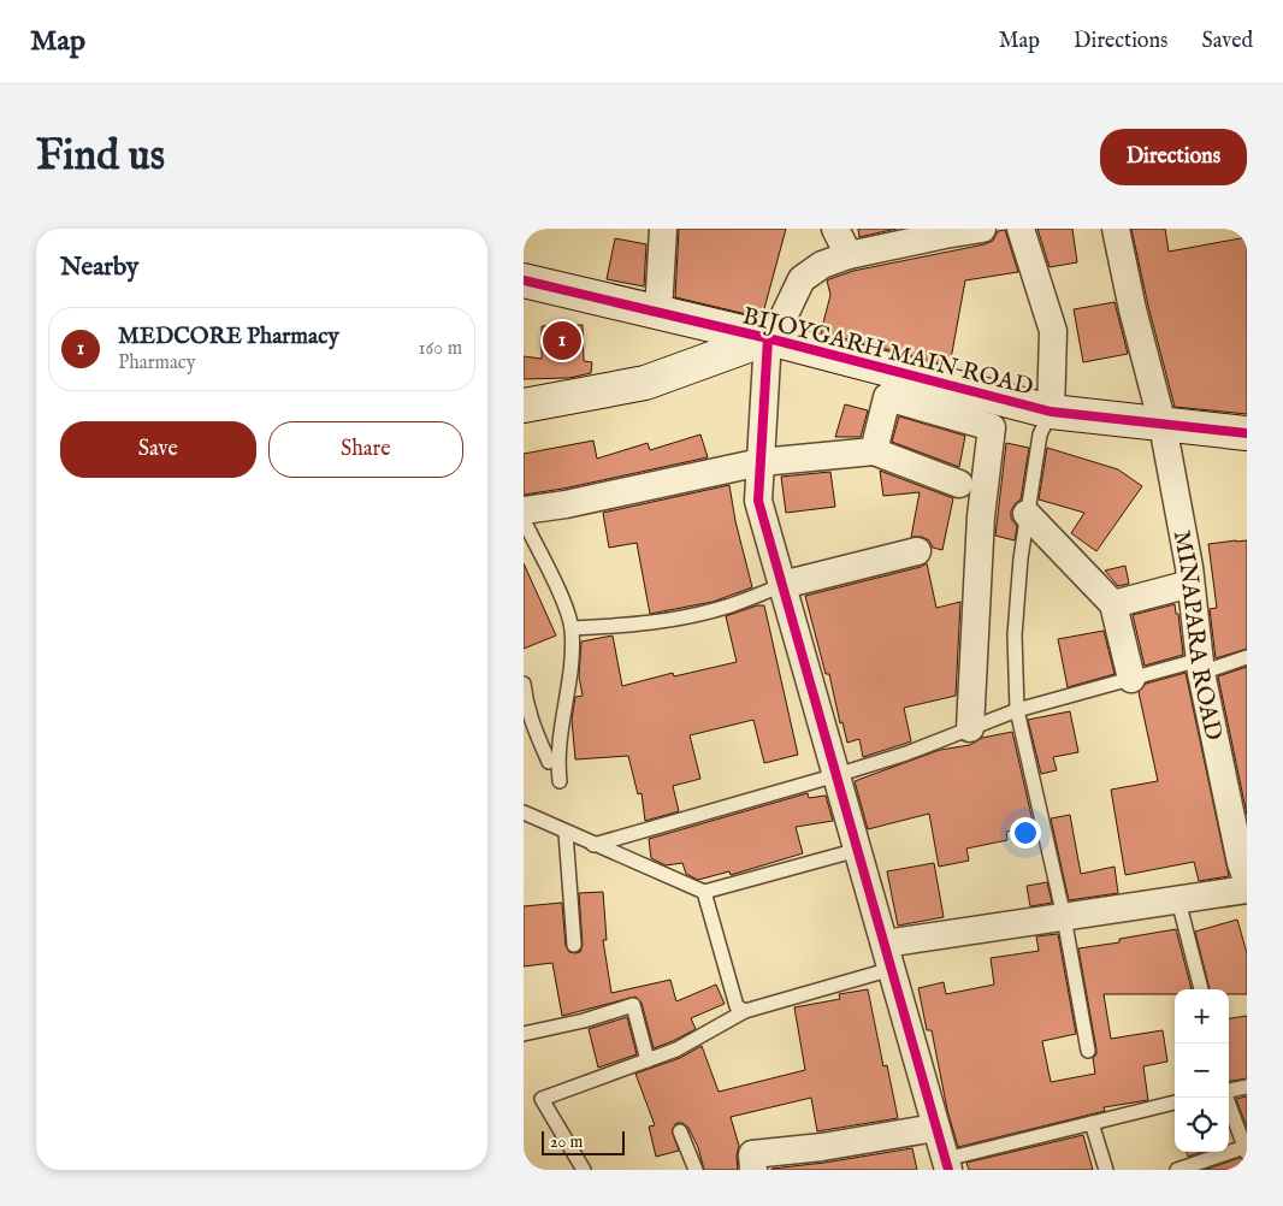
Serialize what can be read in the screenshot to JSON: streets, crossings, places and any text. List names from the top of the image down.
{
  "streets": {
    "street": ["BIJOYGARH MAIN ROAD", "MINAPARA ROAD"]
  },
  "crossings": [
    ["BIJOYGARH MAIN ROAD", "MINAPARA ROAD"]
  ],
  "scale_bar": "20 m",
  "page": {
    "header": "Map",
    "nav": ["Map", "Directions", "Saved"],
    "buttons": [
      "Directions",
      ["Save", "Share"]
    ],
    "title": "Find us",
    "heading": "Nearby",
    "list": [
      {
        "mark": "1",
        "name": "MEDCORE Pharmacy",
        "note": "Pharmacy",
        "value": "160 m"
      }
    ],
    "pins": "1",
    "map_buttons": ["+", "−"],
    "scale": "20 m"
  }
}
